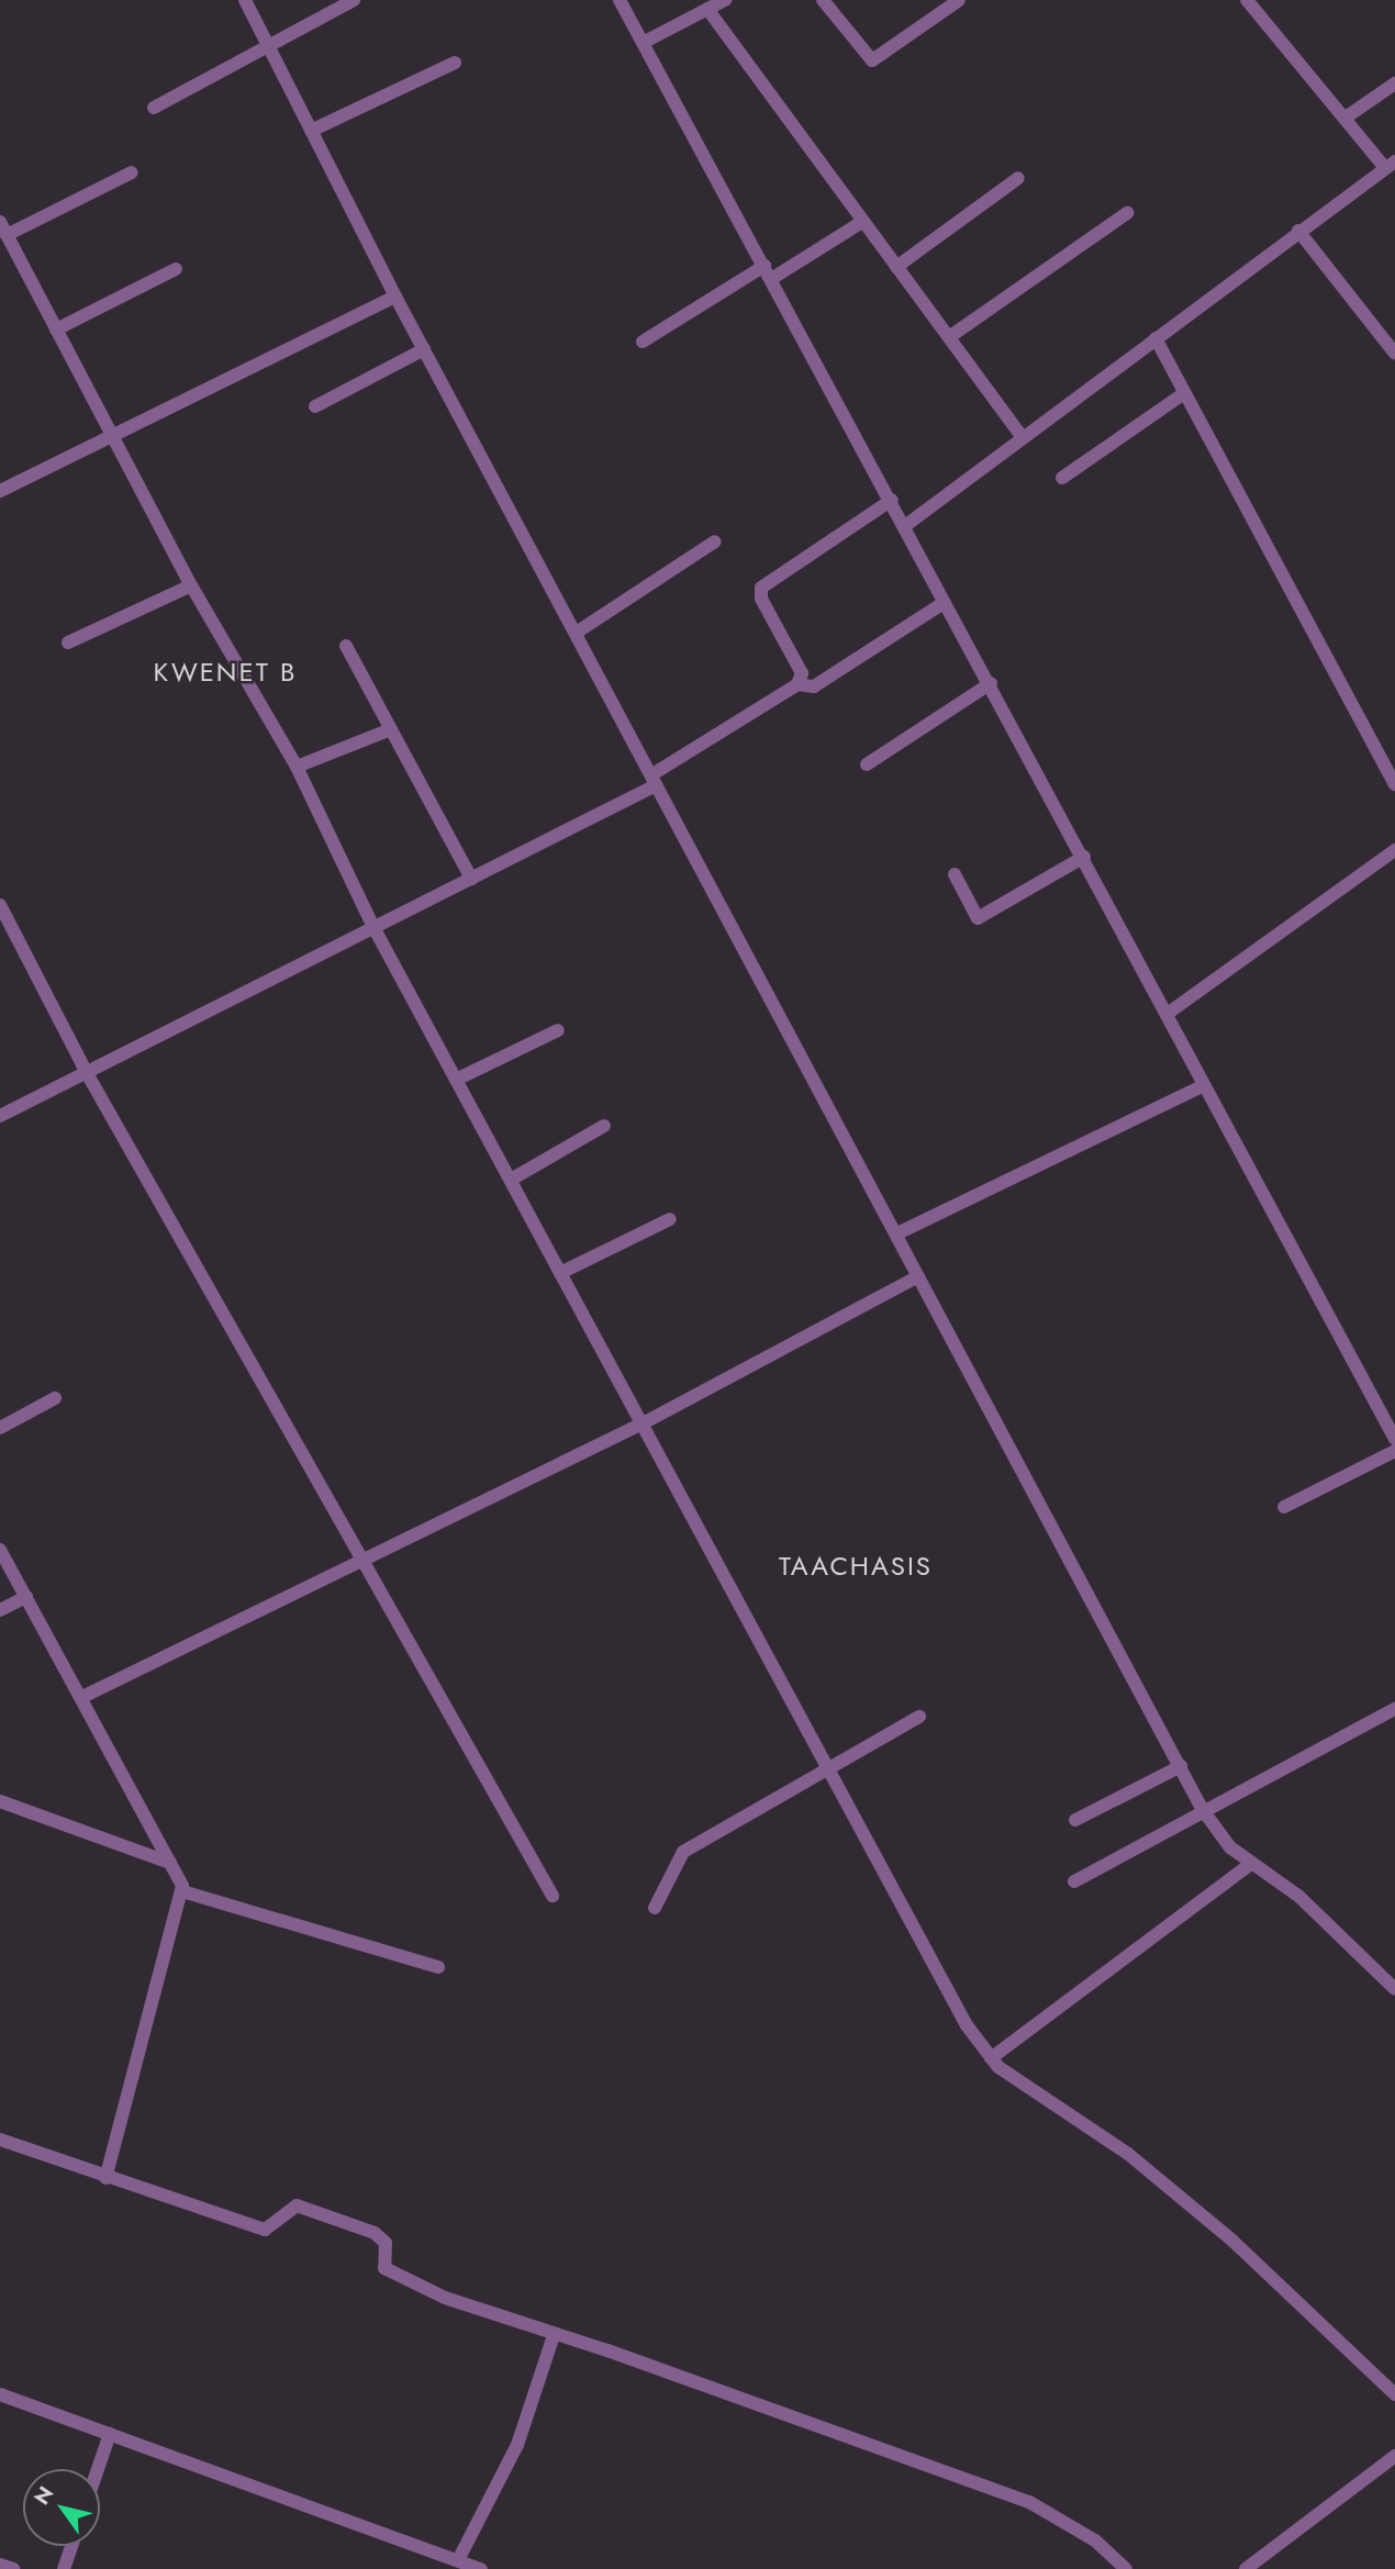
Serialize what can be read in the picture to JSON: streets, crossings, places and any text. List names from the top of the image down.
{
  "districts": ["KWENET B", "TAACHASIS"],
  "north": "top left"
}
